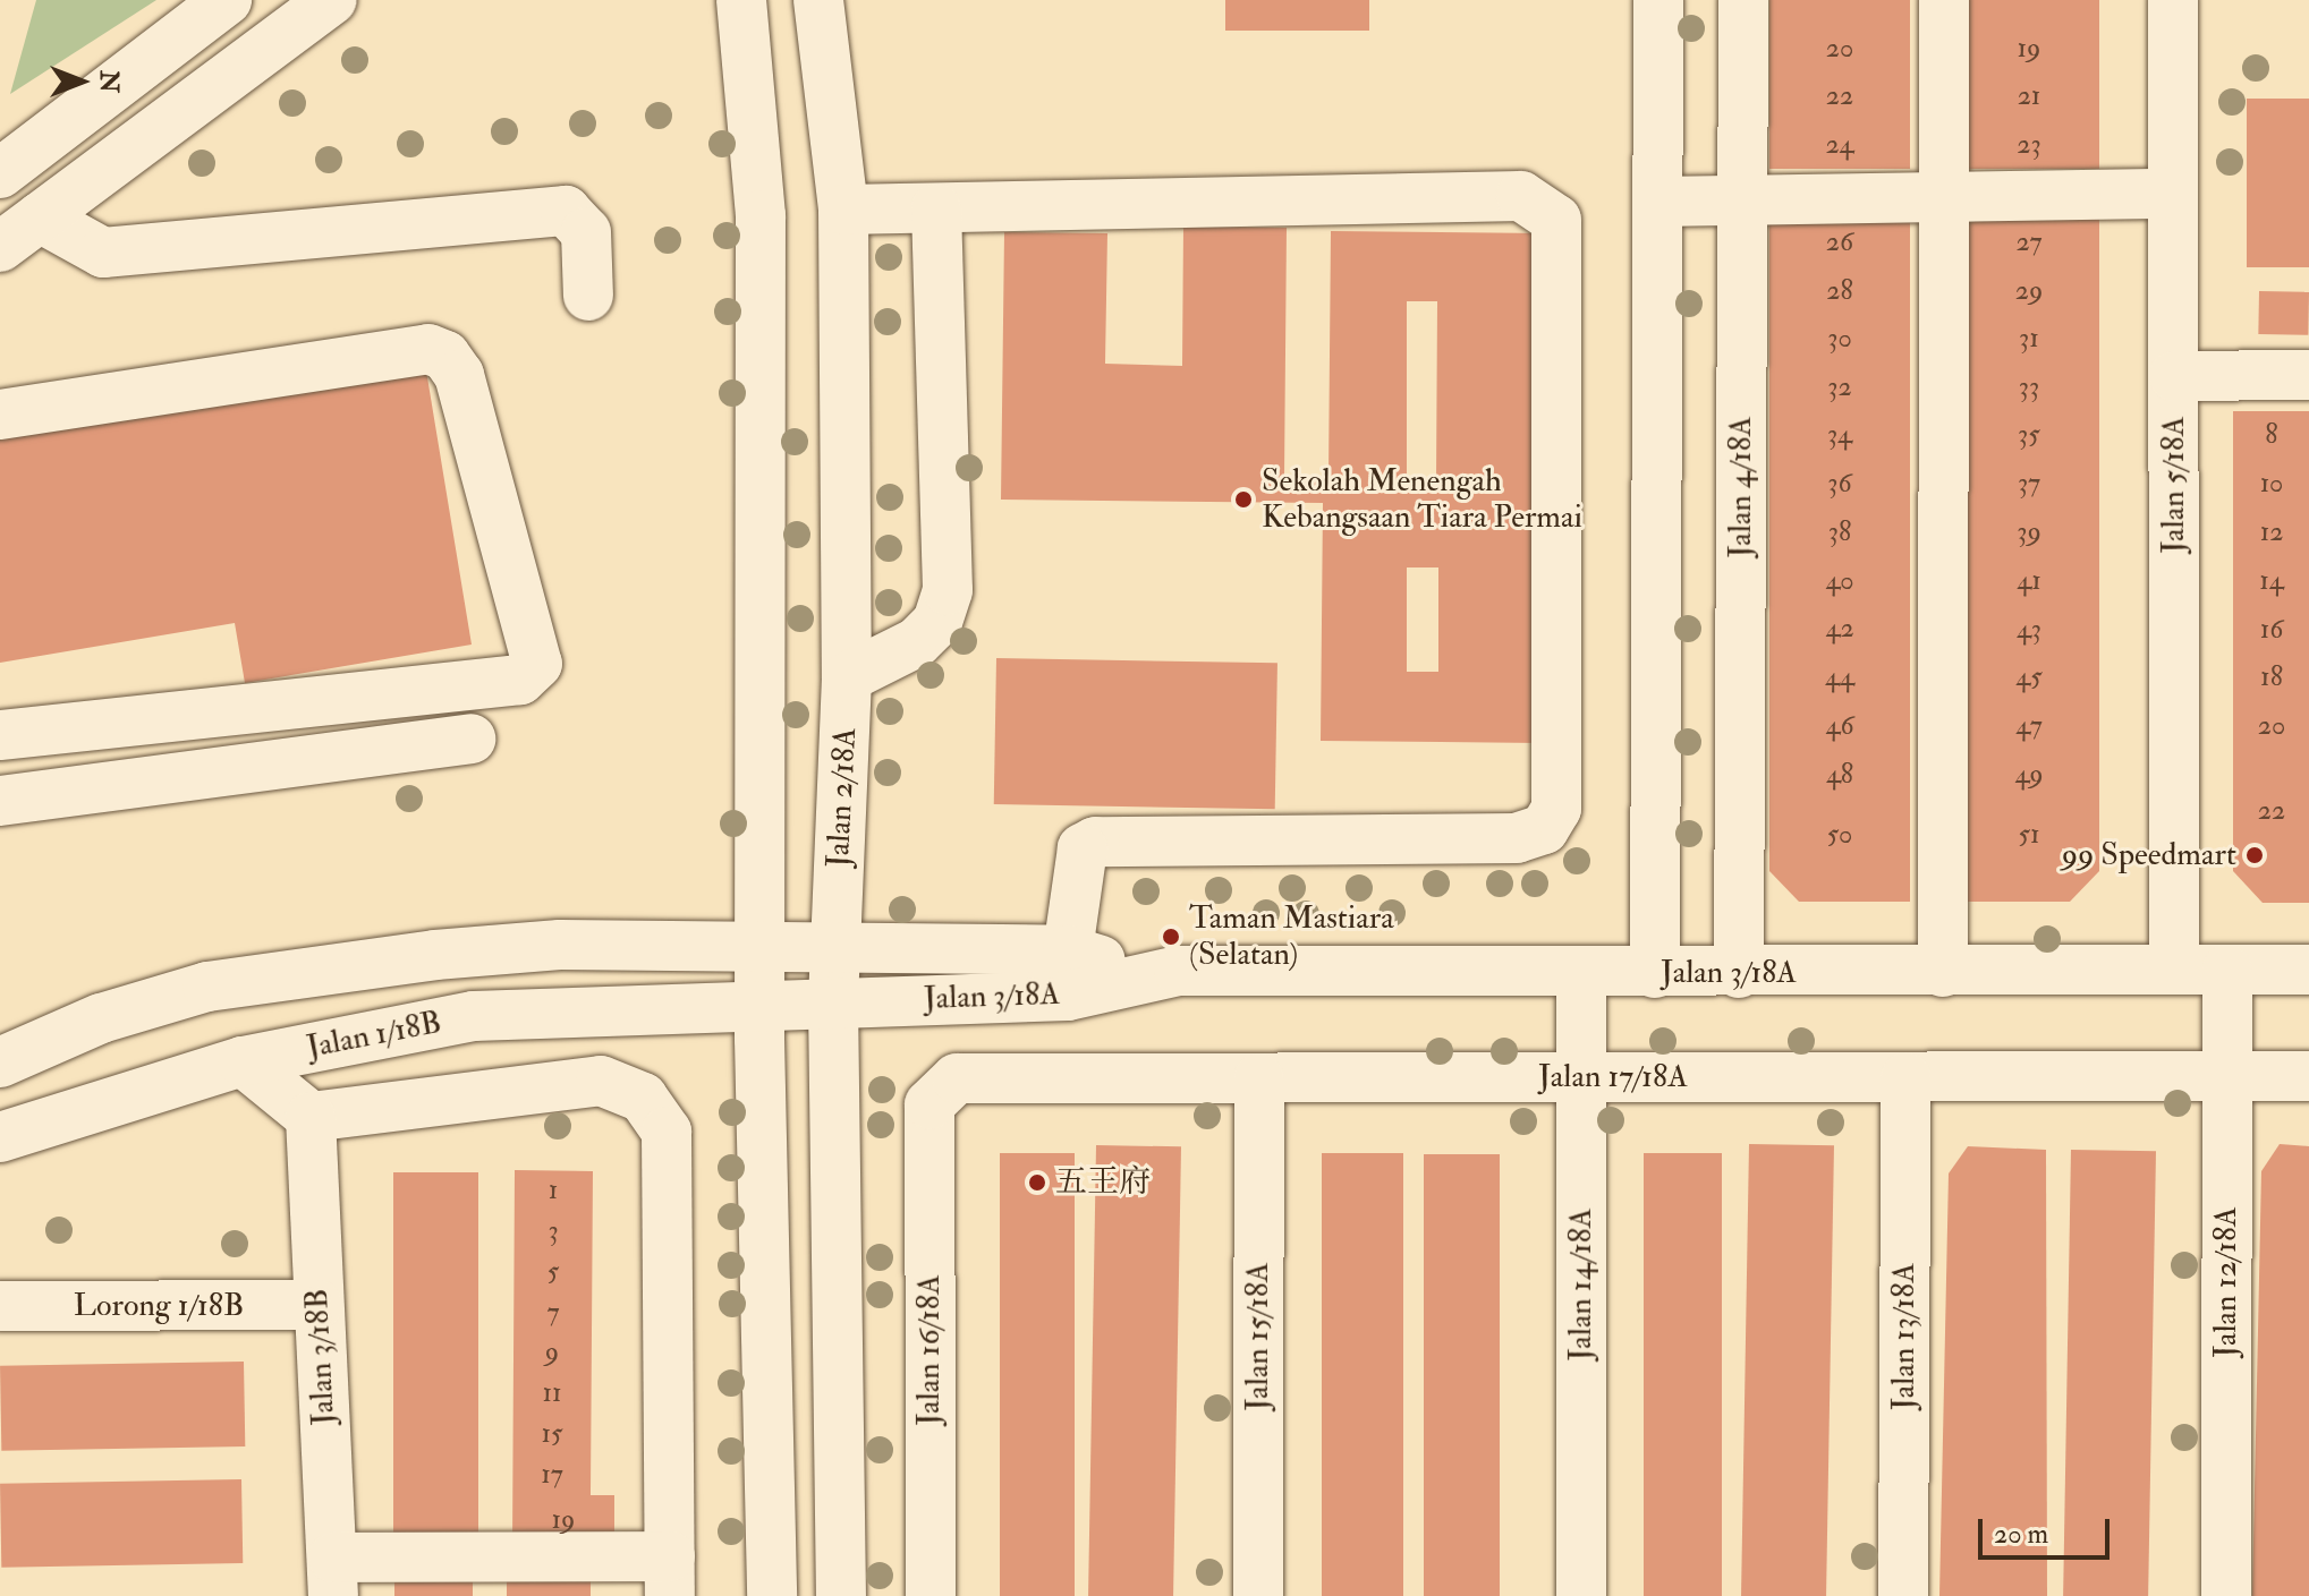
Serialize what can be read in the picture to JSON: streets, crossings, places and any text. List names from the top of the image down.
{
  "streets": {
    "street": [
      "Jalan 5/18A",
      "Jalan 4/18A",
      "Jalan 2/18A",
      "Jalan 3/18A",
      "Jalan 1/18B",
      "Jalan 17/18A",
      "Jalan 12/18A",
      "Jalan 14/18A",
      "Lorong 1/18B",
      "Jalan 15/18A",
      "Jalan 13/18A",
      "Jalan 16/18A",
      "Jalan 3/18B"
    ]
  },
  "crossings": [
    ["Jalan 5/18A", "Jalan 3/18A"],
    ["Jalan 4/18A", "Jalan 3/18A"],
    ["Jalan 2/18A", "Jalan 3/18A"],
    ["Jalan 3/18A", "Jalan 1/18B"],
    ["Jalan 3/18A", "Jalan 12/18A"],
    ["Jalan 3/18A", "Jalan 14/18A"],
    ["Jalan 17/18A", "Jalan 12/18A"],
    ["Jalan 17/18A", "Jalan 14/18A"],
    ["Jalan 17/18A", "Jalan 15/18A"],
    ["Jalan 17/18A", "Jalan 13/18A"],
    ["Jalan 17/18A", "Jalan 16/18A"],
    ["Lorong 1/18B", "Jalan 3/18B"]
  ],
  "places": [
    "Sekolah Menengah Kebangsaan Tiara Permai",
    "99 Speedmart",
    "Taman Mastiara (Selatan)",
    "五王府"
  ],
  "house_numbers": [
    "20",
    "19",
    "22",
    "21",
    "24",
    "23",
    "26",
    "27",
    "28",
    "29",
    "30",
    "31",
    "32",
    "33",
    "34",
    "35",
    "8",
    "36",
    "37",
    "10",
    "38",
    "39",
    "12",
    "40",
    "41",
    "14",
    "42",
    "43",
    "16",
    "44",
    "45",
    "18",
    "46",
    "47",
    "20",
    "48",
    "49",
    "22",
    "50",
    "51",
    "1",
    "3",
    "5",
    "7",
    "9",
    "11",
    "15",
    "17",
    "19"
  ],
  "scale_bar": "20 m",
  "north": "right"
}
